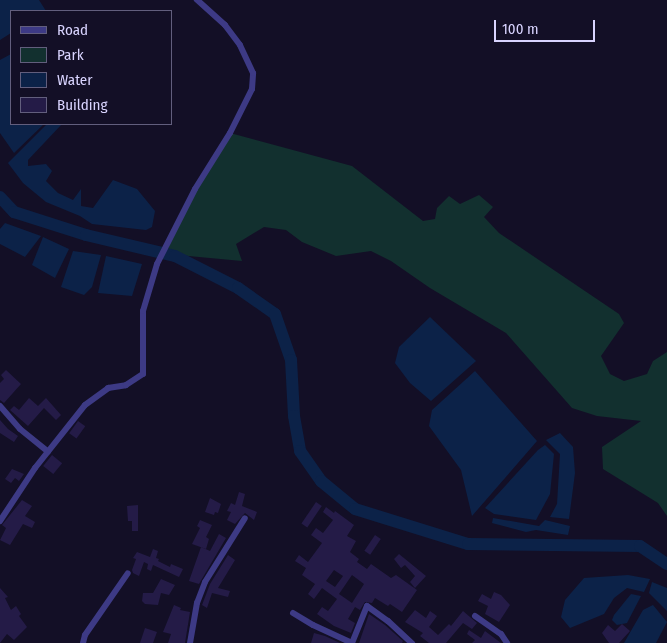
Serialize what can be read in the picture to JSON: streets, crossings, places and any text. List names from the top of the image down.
{
  "legend": [
    "Road",
    "Park",
    "Water",
    "Building"
  ],
  "scale_bar": "100 m"
}
